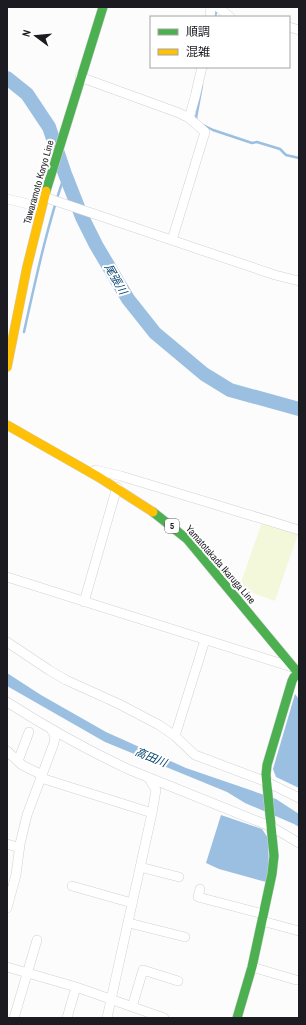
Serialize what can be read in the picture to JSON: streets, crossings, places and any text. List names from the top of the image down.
{
  "streets": {
    "main road": ["Tawaramoto Koryo Line", "5", "Yamatotakada Ikaruga Line"]
  },
  "water": ["尾張川", "高田川"],
  "legend": ["順調", "混雑"],
  "north": "left"
}
